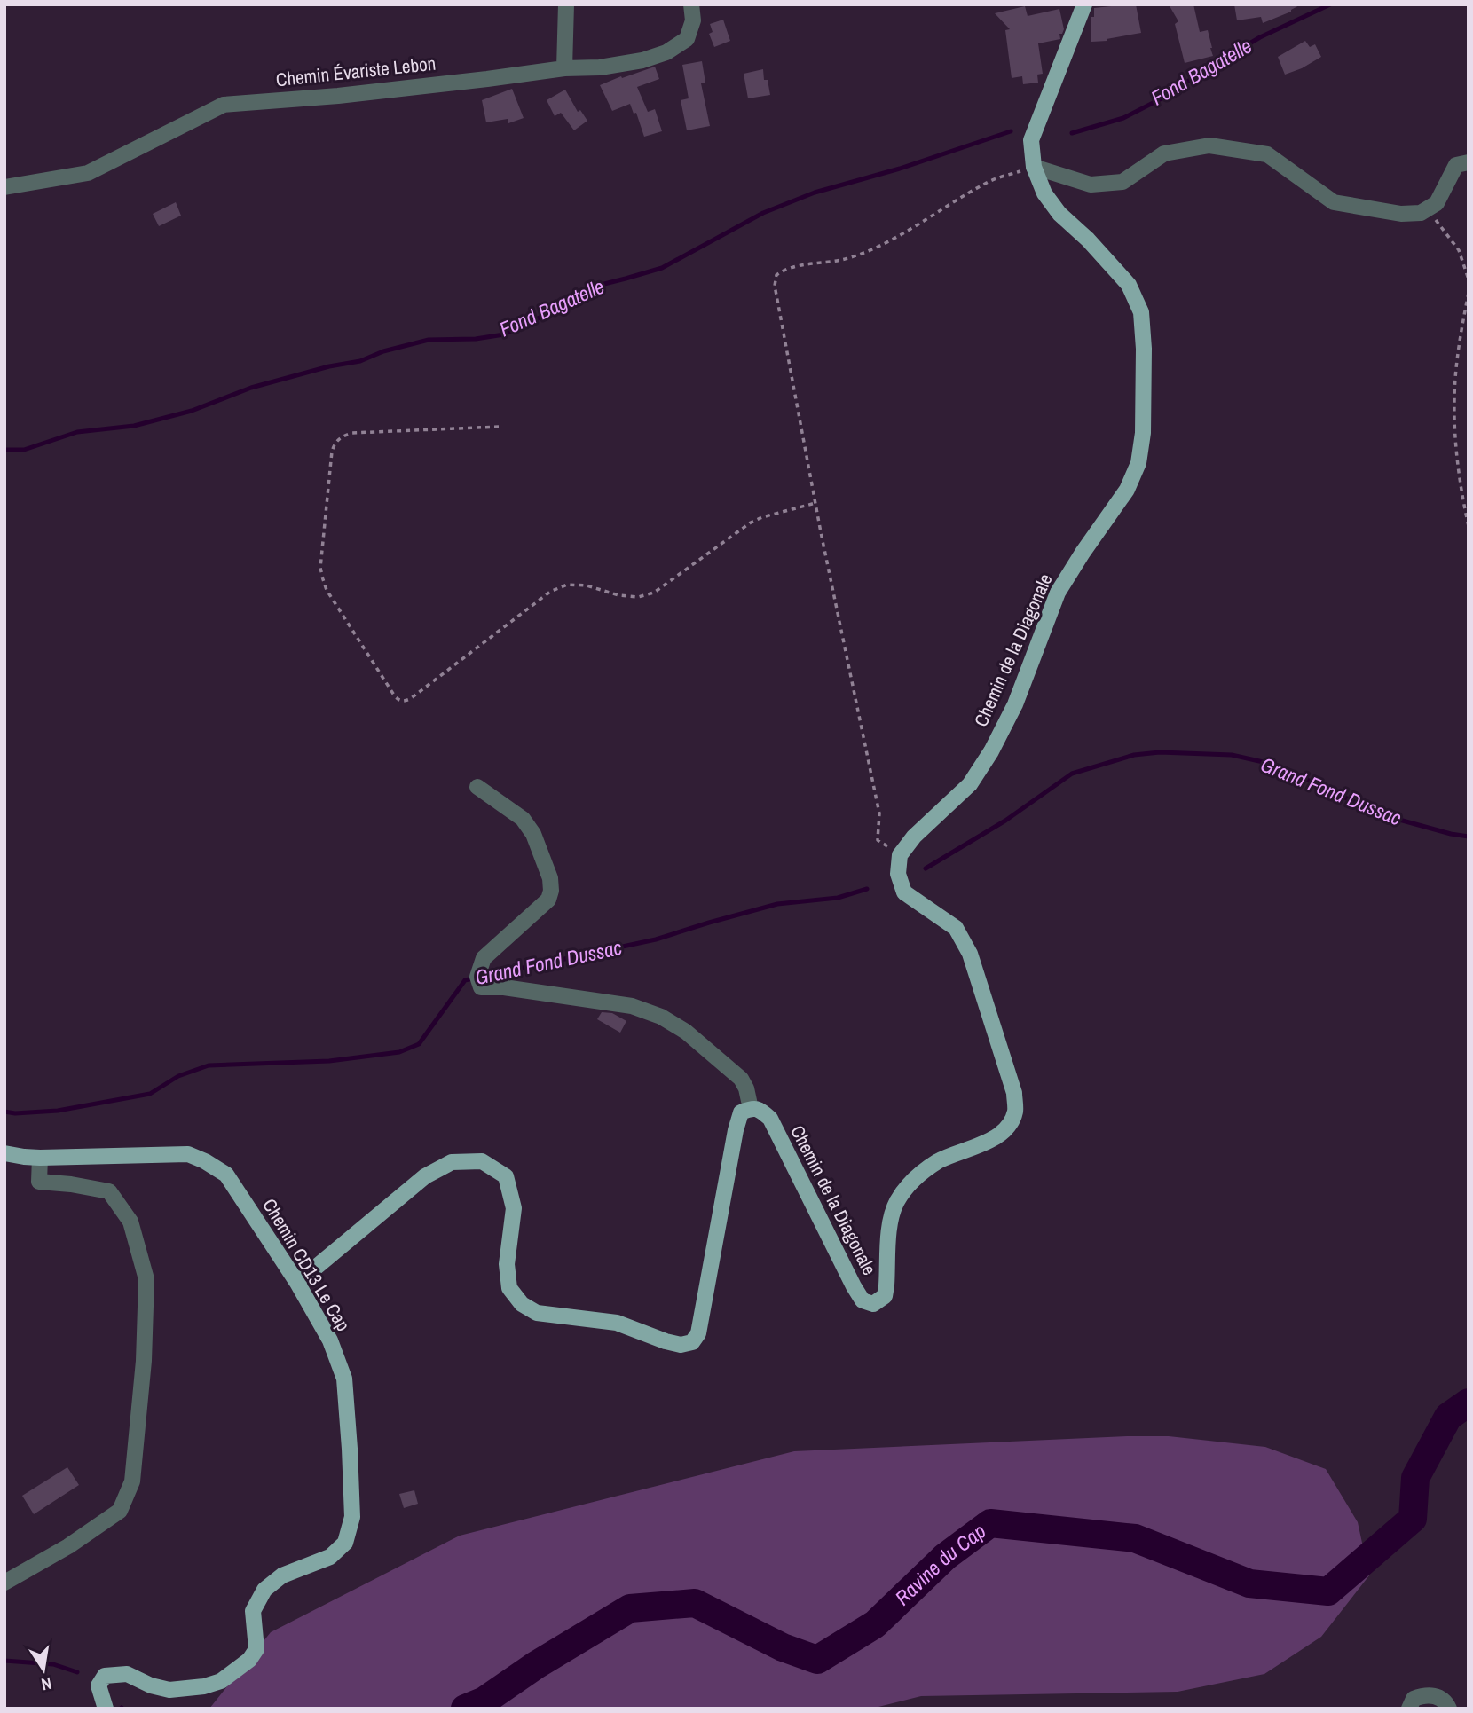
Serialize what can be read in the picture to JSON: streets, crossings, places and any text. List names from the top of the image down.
{
  "streets": {
    "main road": ["Chemin de la Diagonale", "Chemin CD13 Le Cap"],
    "street": ["Chemin Évariste Lebon"]
  },
  "water": ["Fond Bagatelle", "Grand Fond Dussac", "Ravine du Cap"],
  "north": "bottom"
}
